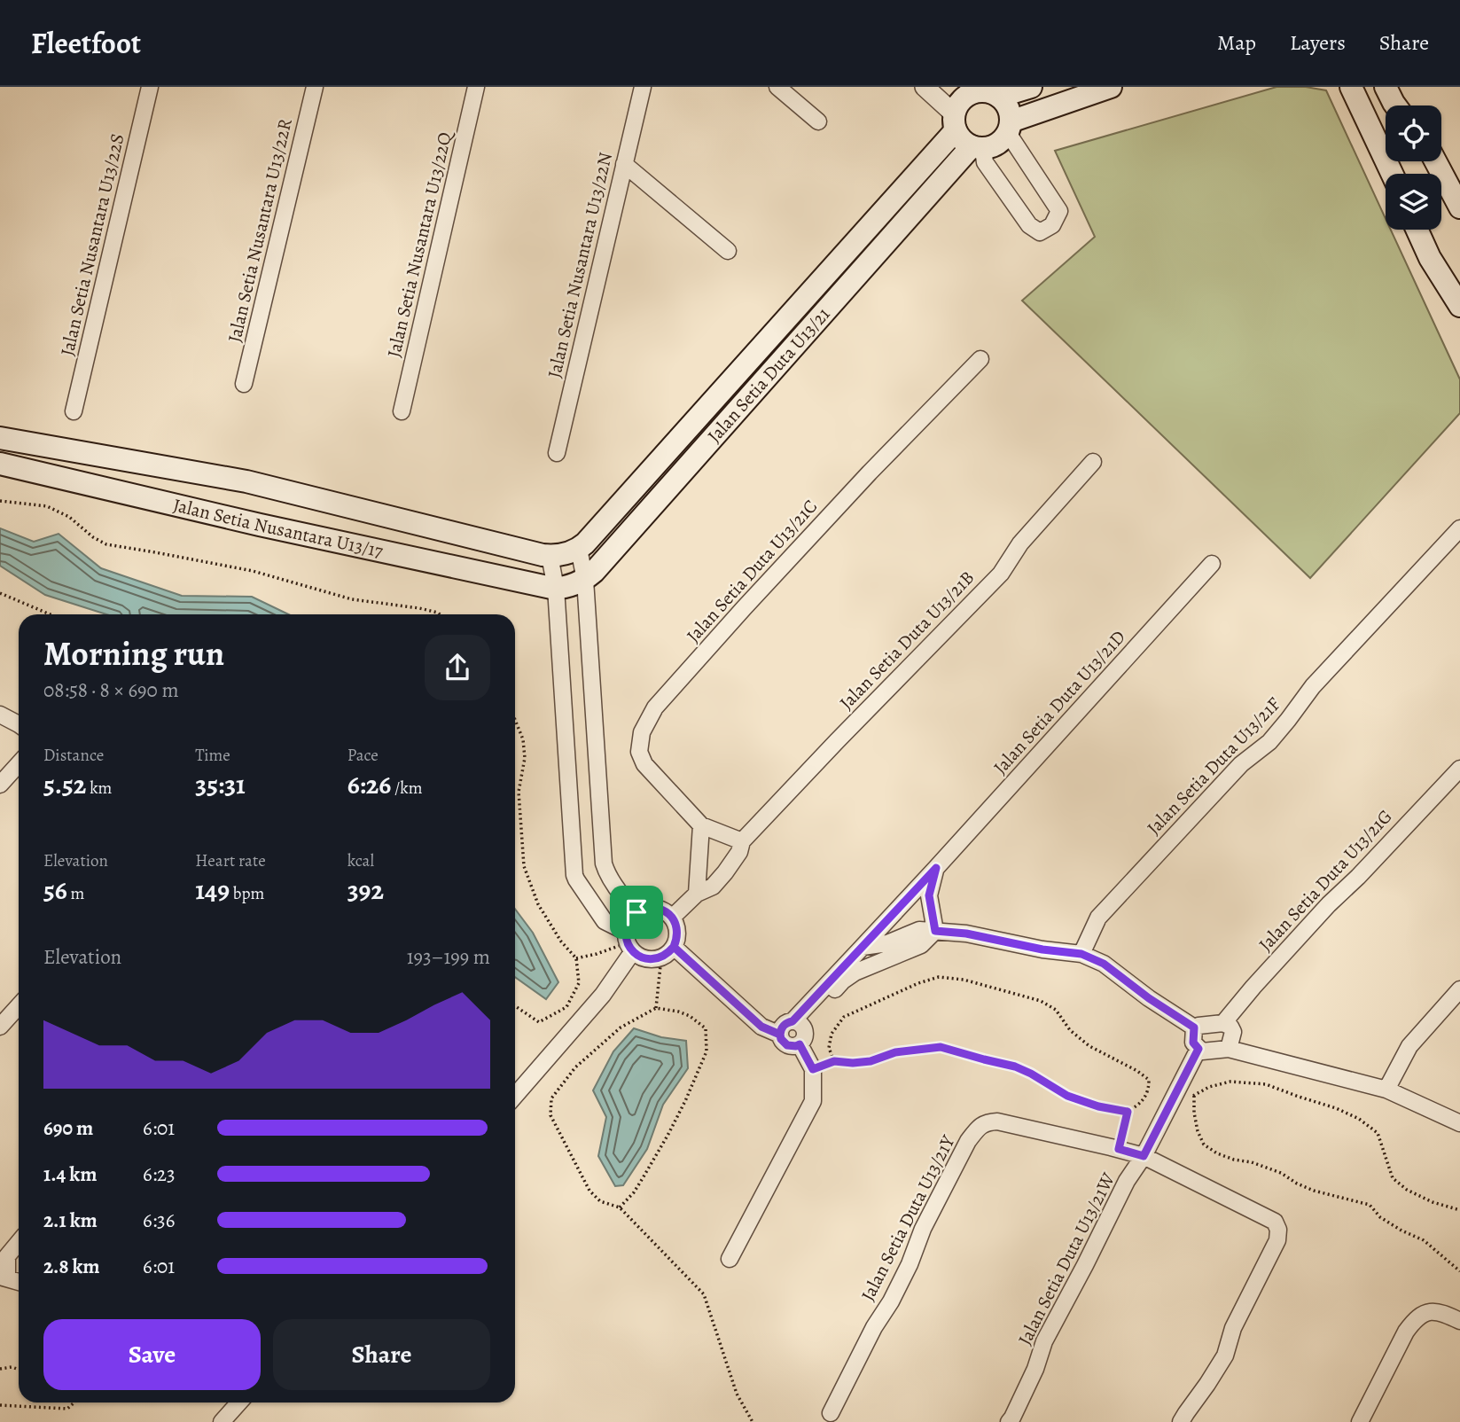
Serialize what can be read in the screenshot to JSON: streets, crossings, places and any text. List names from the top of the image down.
{
  "streets": {
    "main road": ["Jalan Setia Duta U13/21", "Jalan Setia Nusantara U13/17"],
    "street": [
      "Jalan Setia Nusantara U13/22R",
      "Jalan Setia Nusantara U13/22S",
      "Jalan Setia Nusantara U13/22Q",
      "Jalan Setia Nusantara U13/22N",
      "Jalan Setia Duta U13/21C",
      "Jalan Setia Duta U13/21B",
      "Jalan Setia Duta U13/21D",
      "Jalan Setia Duta U13/21F",
      "Jalan Setia Duta U13/21G",
      "Jalan Setia Duta U13/21Y",
      "Jalan Setia Duta U13/21W"
    ]
  },
  "crossings": [
    ["Jalan Setia Duta U13/21G", "Jalan Setia Duta U13/21W"],
    ["Jalan Setia Duta U13/21Y", "Jalan Setia Duta U13/21W"]
  ],
  "page": {
    "header": "Fleetfoot",
    "nav": ["Map", "Layers", "Share"],
    "heading": ["Morning run", "08:58 · 8 × 690 m"],
    "stats": [
      ["Distance", "5.52 km"],
      ["Time", "35:31"],
      ["Pace", "6:26 /km"],
      ["Elevation", "56 m"],
      ["Heart rate", "149 bpm"],
      ["kcal", "392"]
    ],
    "chart": ["Elevation", "193–199 m"],
    "list": [
      {
        "name": "690 m",
        "note": "6:01"
      },
      {
        "name": "1.4 km",
        "note": "6:23"
      },
      {
        "name": "2.1 km",
        "note": "6:36"
      },
      {
        "name": "2.8 km",
        "note": "6:01"
      }
    ],
    "buttons": ["Save", "Share"]
  }
}
